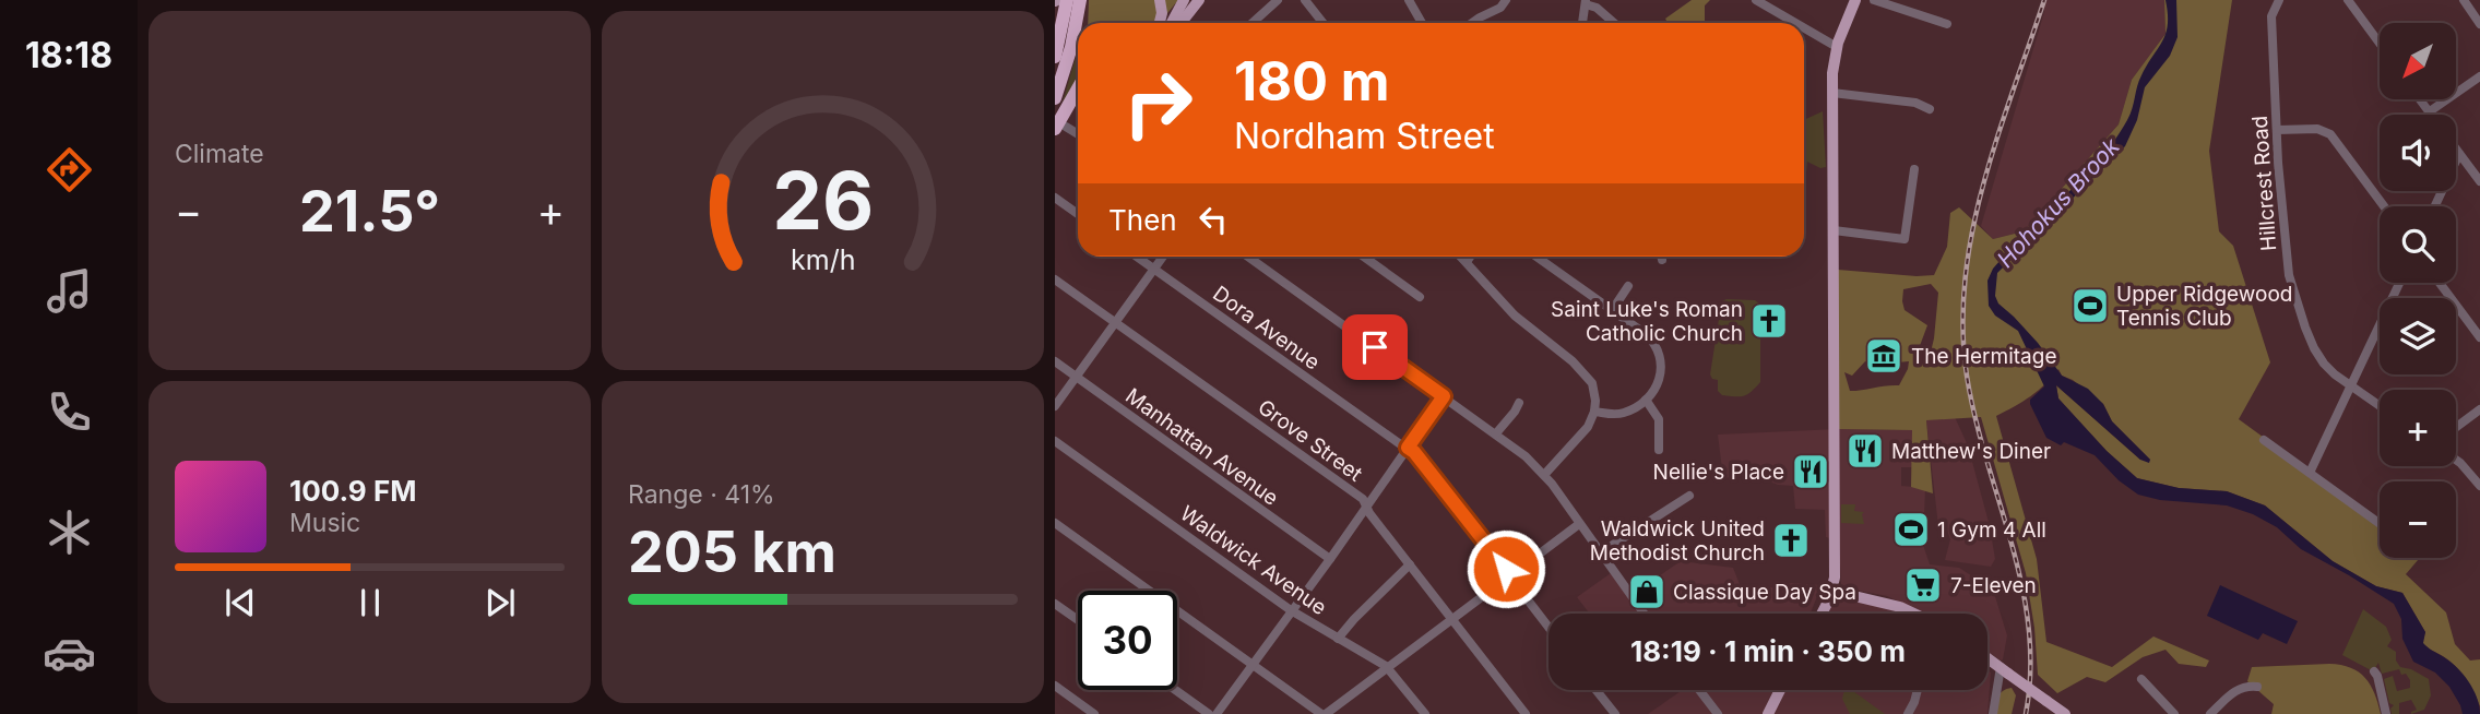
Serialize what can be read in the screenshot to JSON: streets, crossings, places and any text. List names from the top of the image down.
{
  "streets": {
    "street": [
      "Hillcrest Road",
      "Dora Avenue",
      "Grove Street",
      "Manhattan Avenue",
      "Waldwick Avenue"
    ]
  },
  "water": ["Hohokus Brook"],
  "places": {
    "sports": ["Upper Ridgewood Tennis Club", "1 Gym 4 All"],
    "church": ["Saint Luke's Roman Catholic Church", "Waldwick United Methodist Church"],
    "museum": ["The Hermitage"],
    "restaurant": ["Matthew's Diner", "Nellie's Place"],
    "supermarket": ["7-Eleven"],
    "shop": ["Classique Day Spa"]
  },
  "north": "bottom left",
  "page": {
    "tabs": "18:18",
    "tile": [
      "Climate",
      ["Range · 41%", "205 km"]
    ],
    "map_buttons": ["+", "−"],
    "turn": ["180 m", "Nordham Street"],
    "heat": ["−", "21.5°", "+"],
    "then": "Then",
    "song": ["100.9 FM", "Music"],
    "limit": "30",
    "trip": "18:19 · 1 min · 350 m",
    "gauge": ["26", "km/h"]
  }
}
